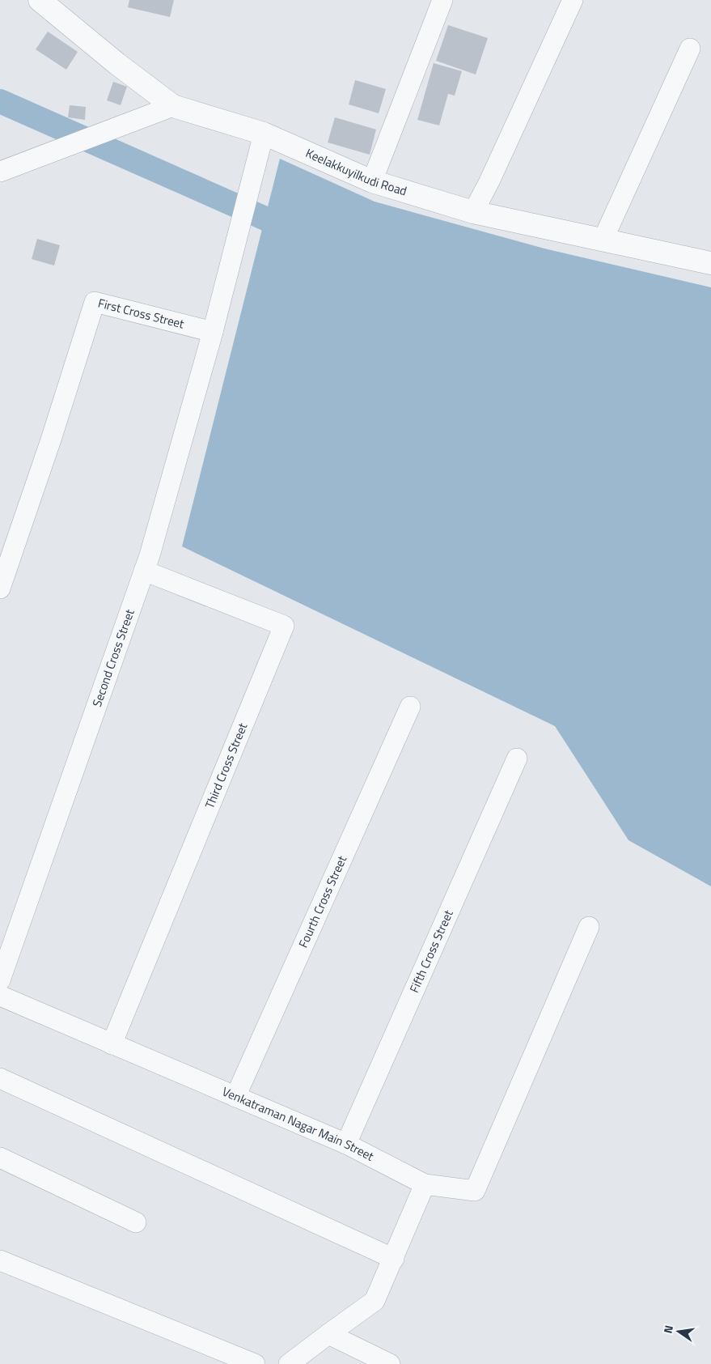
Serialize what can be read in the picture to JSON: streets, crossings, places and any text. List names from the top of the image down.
{
  "streets": {
    "street": [
      "Keelakkuyilkudi Road",
      "First Cross Street",
      "Second Cross Street",
      "Third Cross Street",
      "Fourth Cross Street",
      "Fifth Cross Street",
      "Venkatraman Nagar Main Street"
    ]
  },
  "crossings": [
    ["First Cross Street", "Second Cross Street"],
    ["Second Cross Street", "Third Cross Street"],
    ["Third Cross Street", "Venkatraman Nagar Main Street"],
    ["Fourth Cross Street", "Venkatraman Nagar Main Street"],
    ["Fifth Cross Street", "Venkatraman Nagar Main Street"]
  ],
  "north": "left"
}
